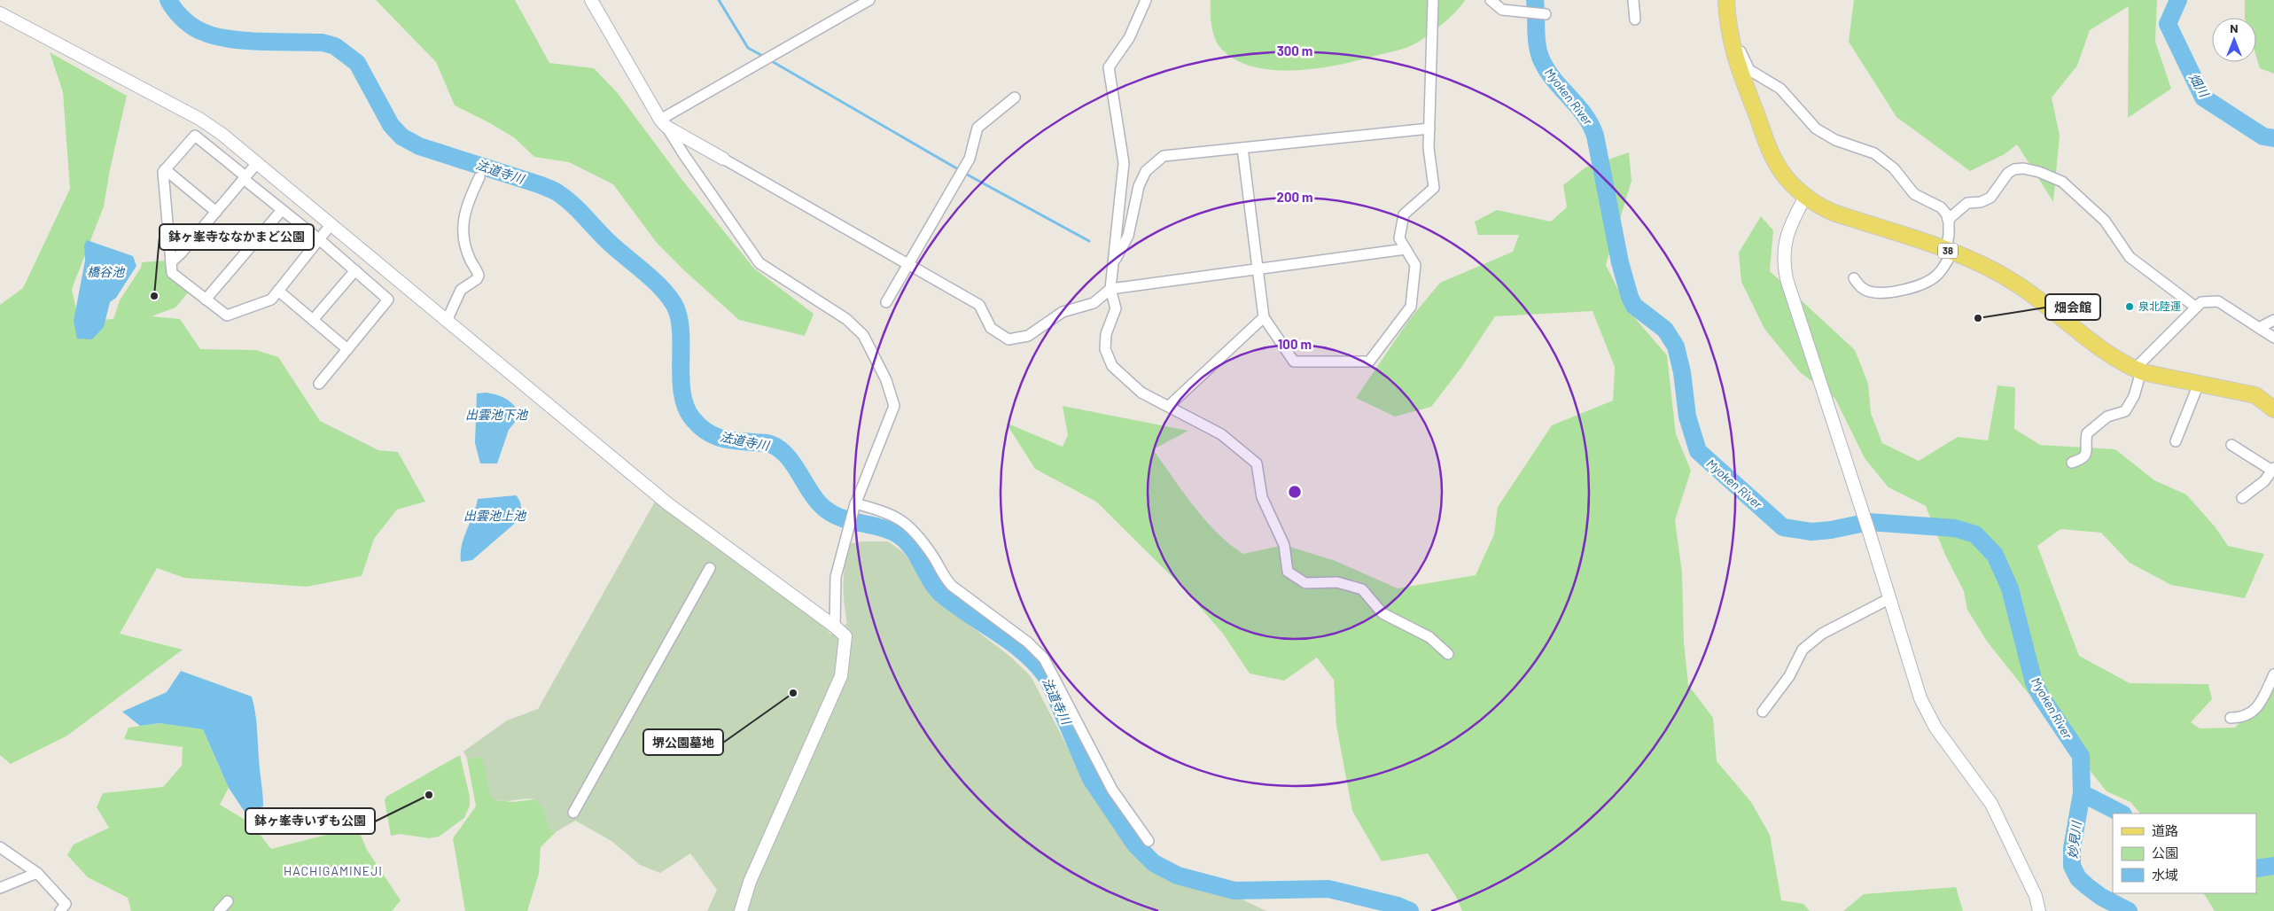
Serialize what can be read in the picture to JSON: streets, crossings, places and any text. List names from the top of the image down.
{
  "streets": {
    "main road": ["38"]
  },
  "districts": ["HACHIGAMINEJI"],
  "water": [
    "畑川",
    "Myoken River",
    "法道寺川",
    "橋谷池",
    "出雲池下池",
    "出雲池上池",
    "妙見川"
  ],
  "places": [
    "鉢ヶ峯寺ななかまど公園",
    "泉北陸運",
    "畑会館",
    "堺公園墓地",
    "鉢ヶ峯寺いずも公園"
  ],
  "legend": ["道路", "公園", "水域"],
  "north": "top",
  "rings": ["300 m", "200 m", "100 m"]
}
